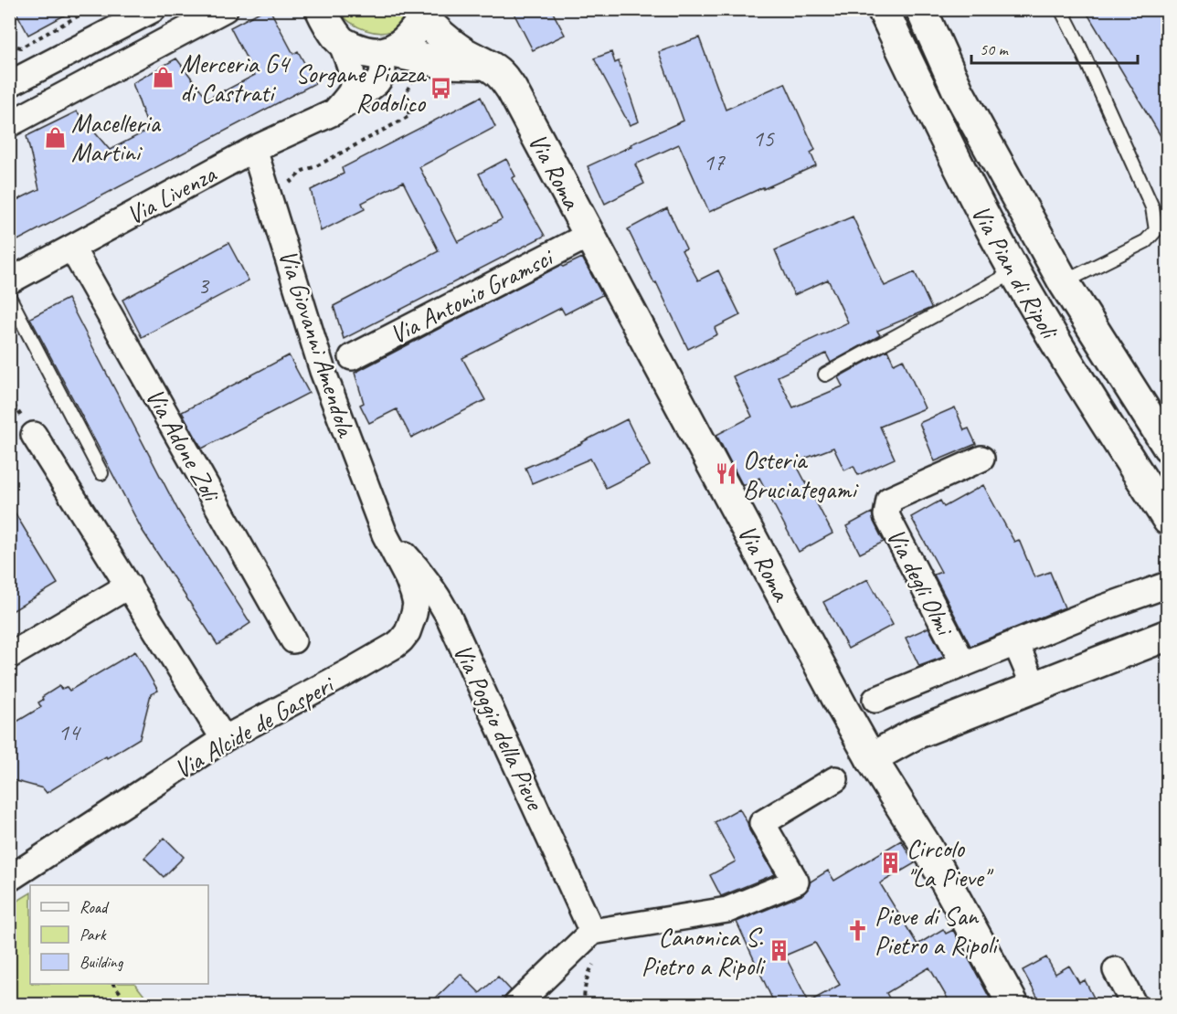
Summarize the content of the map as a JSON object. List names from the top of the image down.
{
  "streets": {
    "street": [
      "Via Roma",
      "Via Livenza",
      "Via Pian di Ripoli",
      "Via Antonio Gramsci",
      "Via Giovanni Amendola",
      "Via Adone Zoli",
      "Via degli Olmi",
      "Via Poggio della Pieve",
      "Via Alcide de Gasperi"
    ]
  },
  "crossings": [
    ["Via Roma", "Via Antonio Gramsci"],
    ["Via Livenza", "Via Giovanni Amendola"],
    ["Via Livenza", "Via Adone Zoli"],
    ["Via Giovanni Amendola", "Via Poggio della Pieve"],
    ["Via Giovanni Amendola", "Via Alcide de Gasperi"],
    ["Via Poggio della Pieve", "Via Alcide de Gasperi"]
  ],
  "places": {
    "shop": ["Merceria G4 di Castrati", "Macelleria Martini"],
    "bus stop": ["Sorgane Piazza Rodolico"],
    "restaurant": ["Osteria Bruciategami"],
    "building": ["Circolo \"La Pieve\"", "Canonica S. Pietro a Ripoli"],
    "church": ["Pieve di San Pietro a Ripoli"]
  },
  "house_numbers": [
    "15",
    "17",
    "3",
    "14"
  ],
  "legend": ["Road", "Park", "Building"],
  "scale_bar": "50 m"
}
